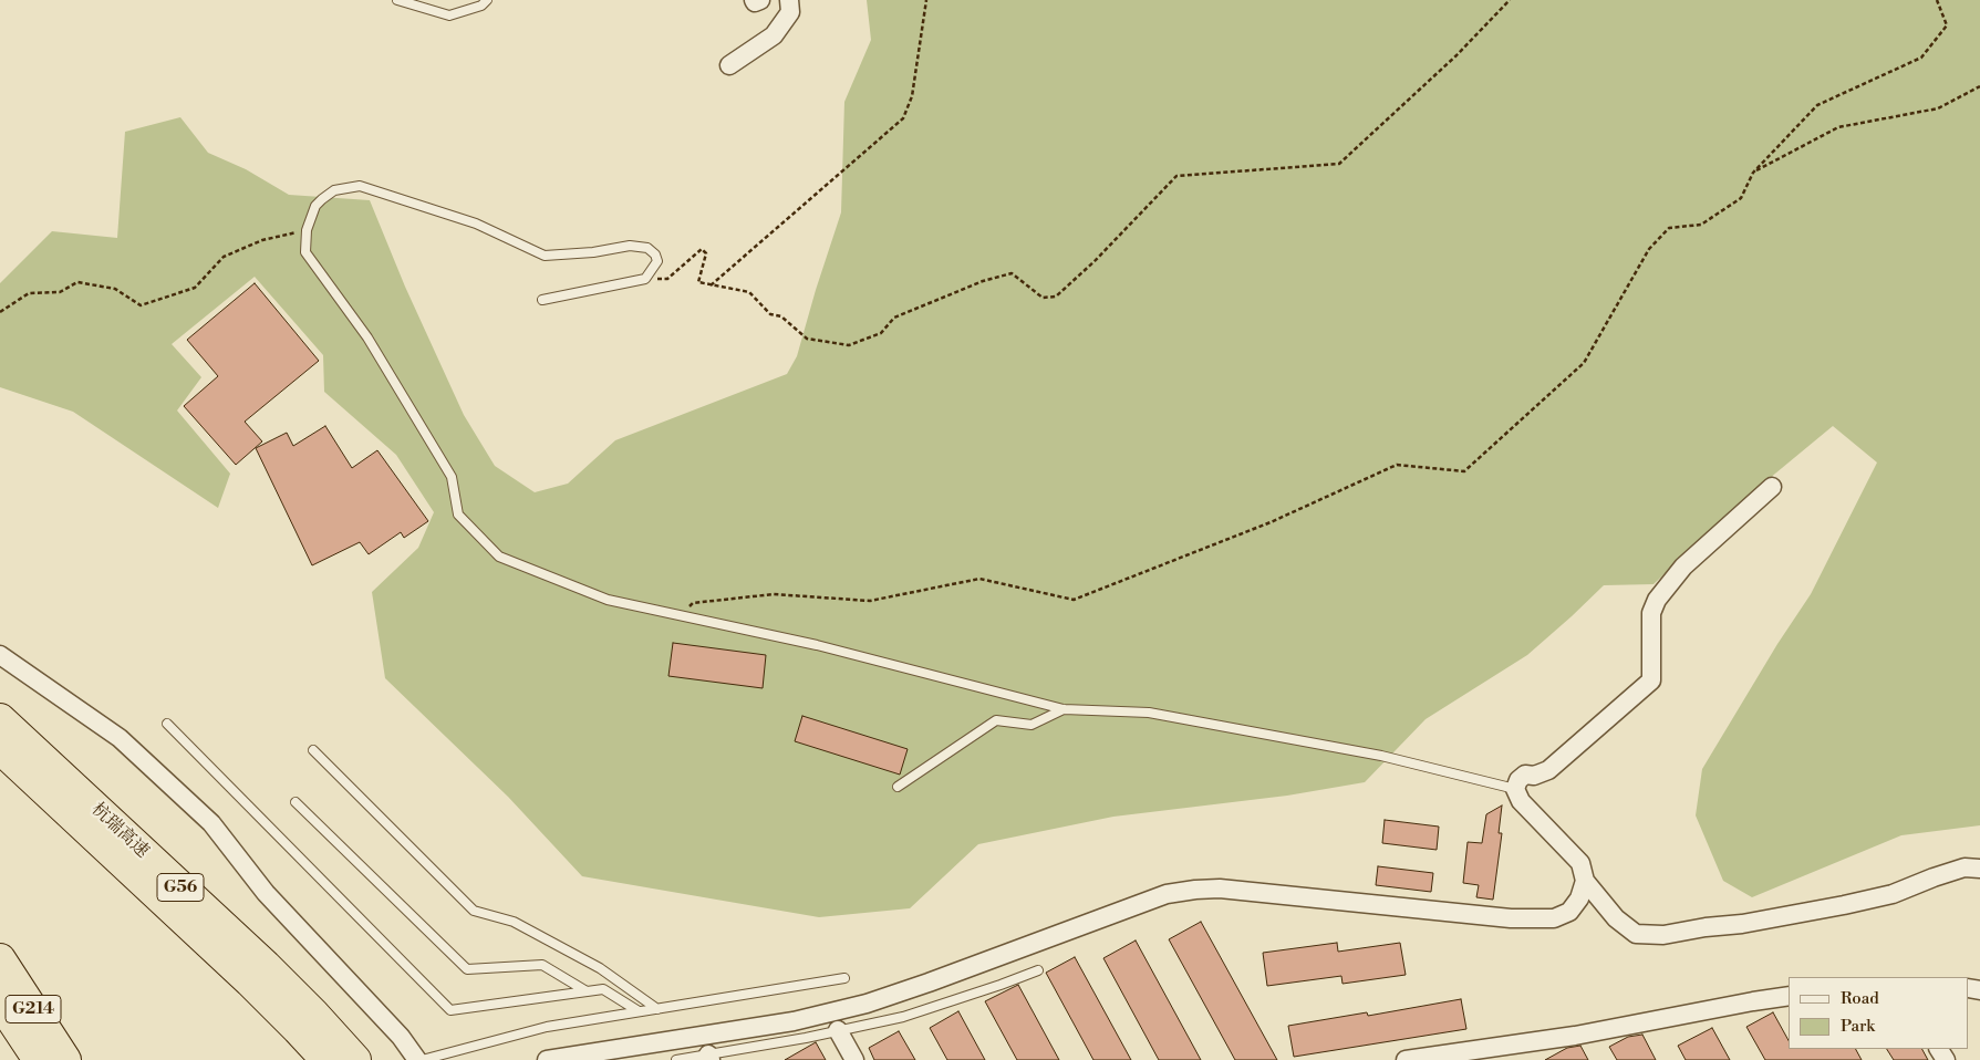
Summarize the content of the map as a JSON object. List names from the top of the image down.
{
  "streets": {
    "highway": ["杭瑞高速", "G56", "G214"]
  },
  "legend": ["Road", "Park"]
}
